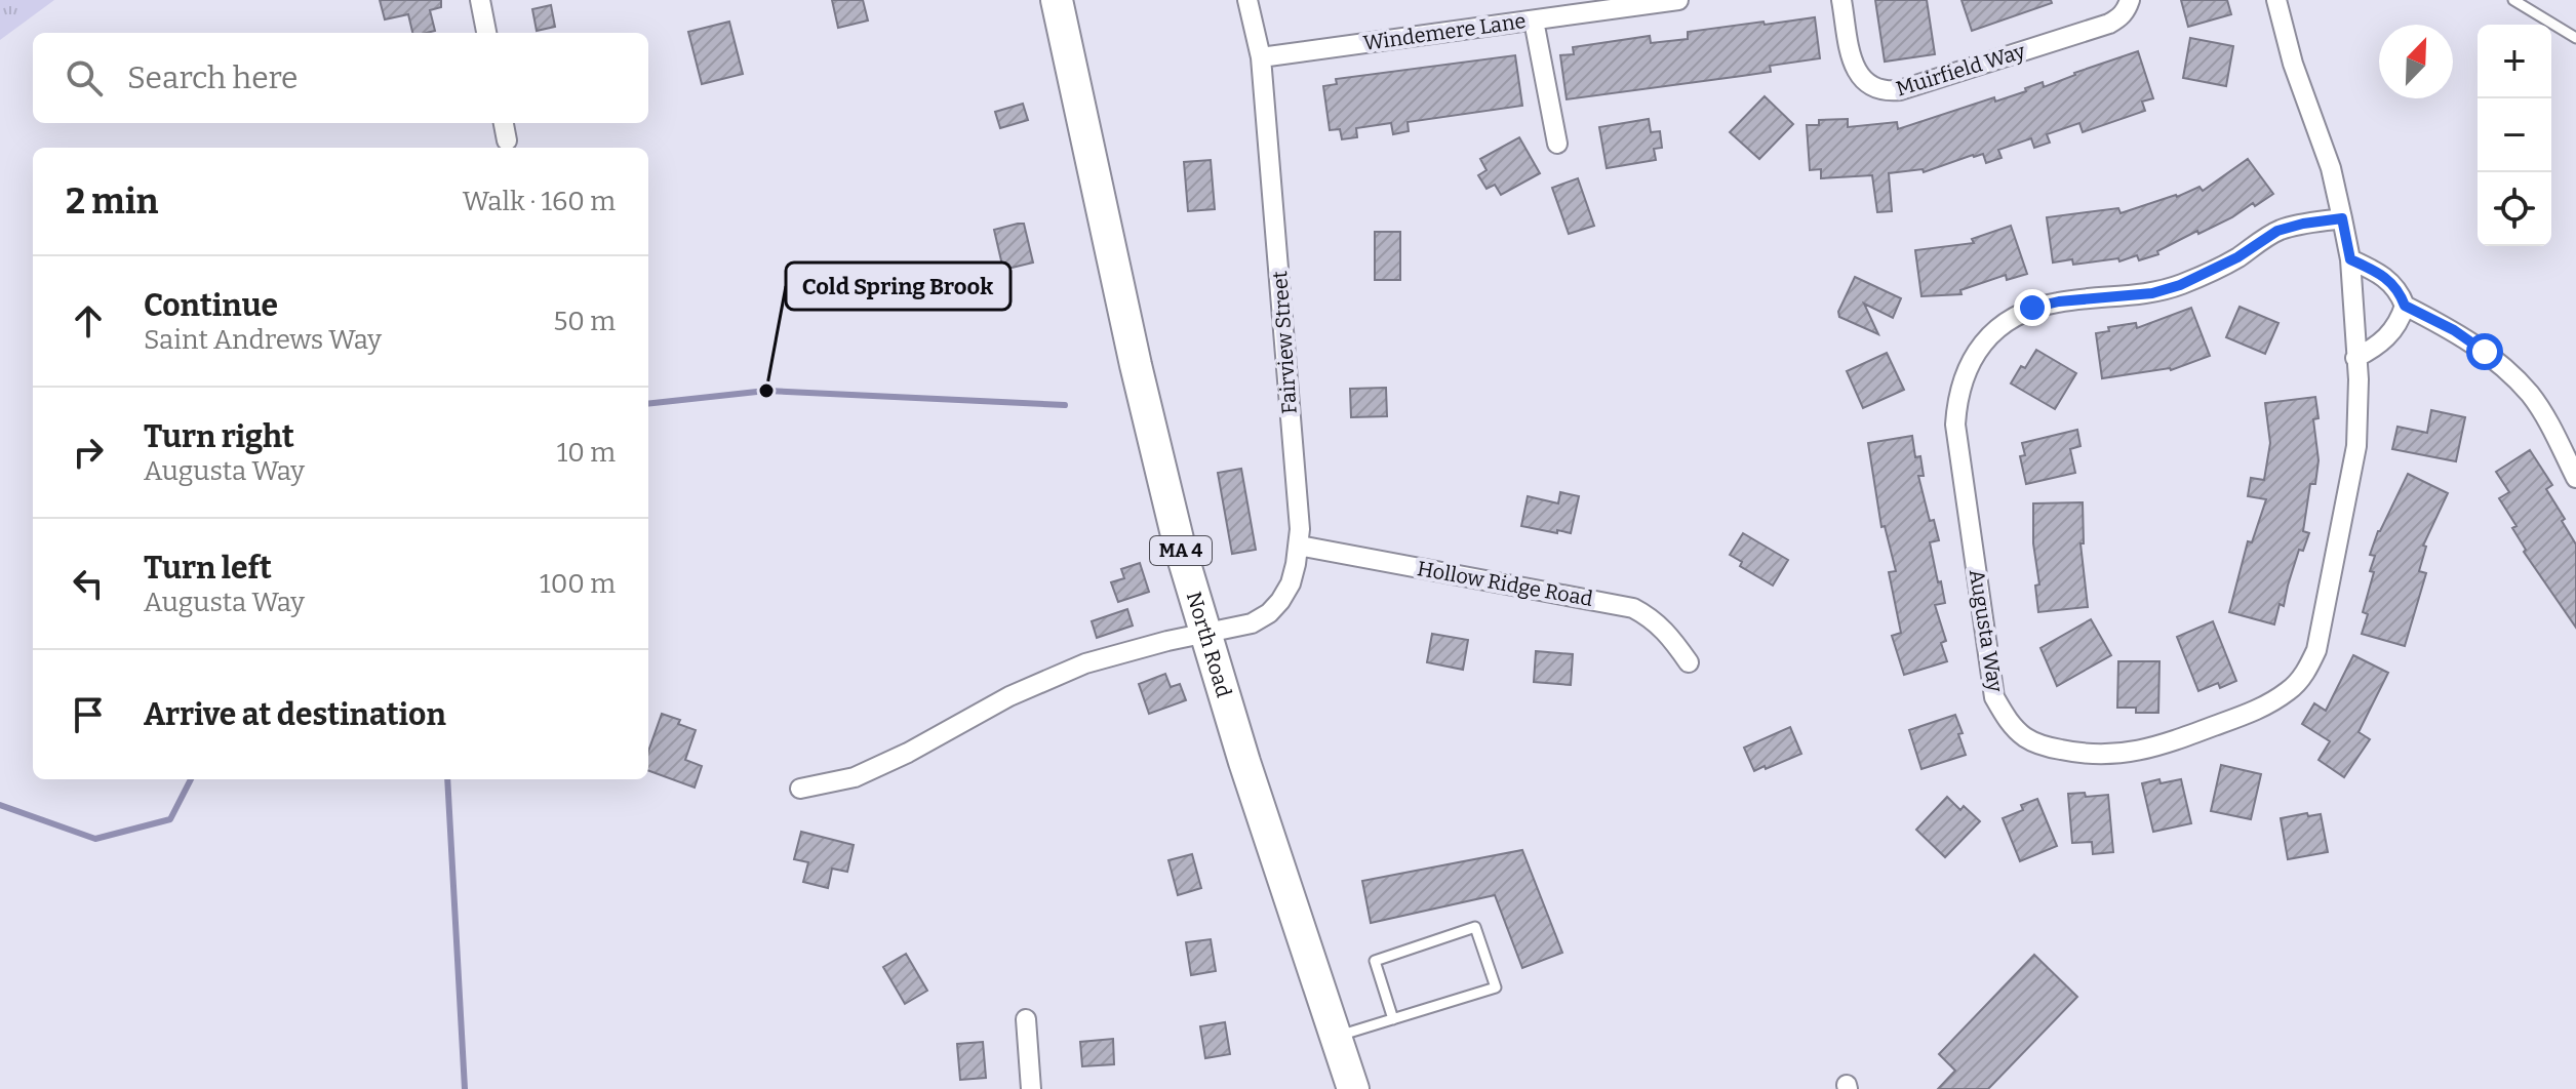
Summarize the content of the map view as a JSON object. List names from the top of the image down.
{
  "streets": {
    "main road": ["MA 4", "North Road"],
    "street": [
      "Windemere Lane",
      "Muirfield Way",
      "Fairview Street",
      "Hollow Ridge Road",
      "Augusta Way"
    ]
  },
  "crossings": [
    ["Windemere Lane", "Fairview Street"],
    ["Fairview Street", "Hollow Ridge Road"],
    ["Fairview Street", "North Road"]
  ],
  "places": ["Cold Spring Brook"],
  "north": "top right",
  "page": {
    "map_buttons": ["+", "−"],
    "search": "Search here",
    "heading": ["2 min", "Walk · 160 m"],
    "list": [
      ["Continue", "Saint Andrews Way", "50 m"],
      ["Turn right", "Augusta Way", "10 m"],
      ["Turn left", "Augusta Way", "100 m"],
      "Arrive at destination"
    ]
  }
}
